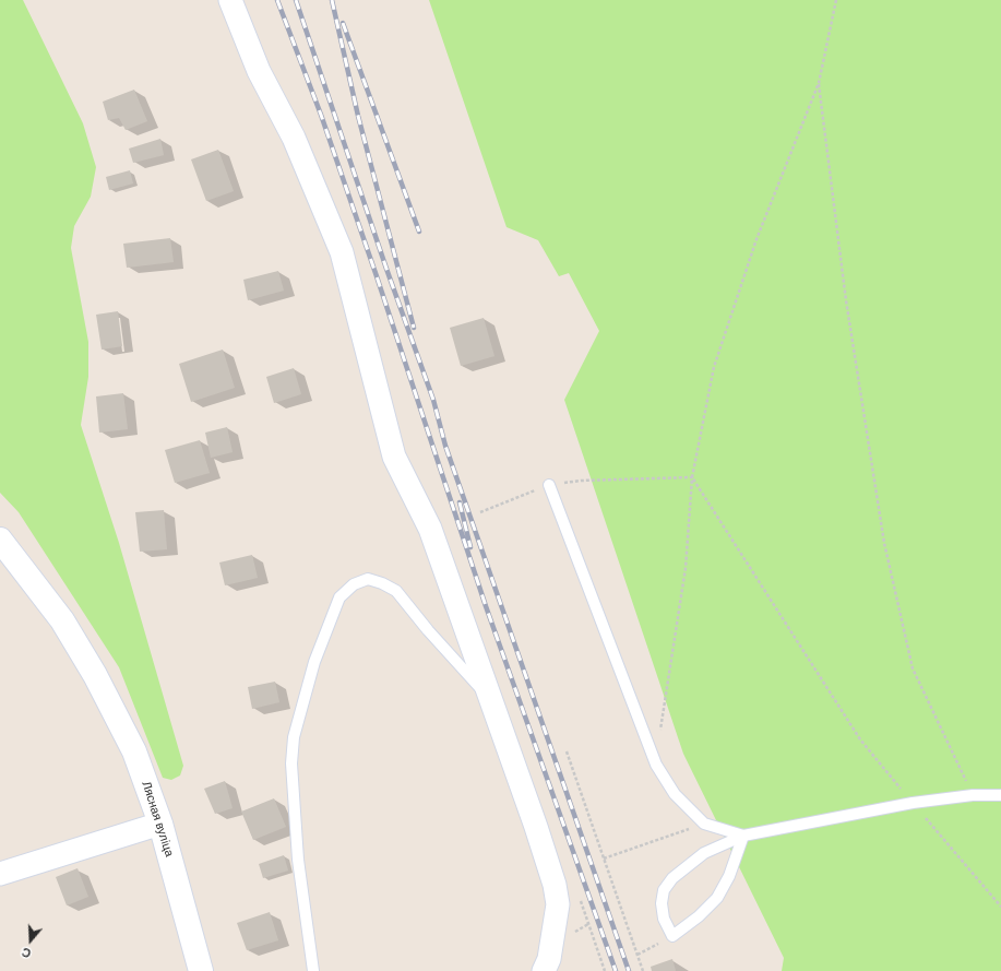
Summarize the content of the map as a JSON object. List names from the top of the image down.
{
  "streets": {
    "street": ["Лясная вуліца"]
  },
  "north": "bottom"
}
